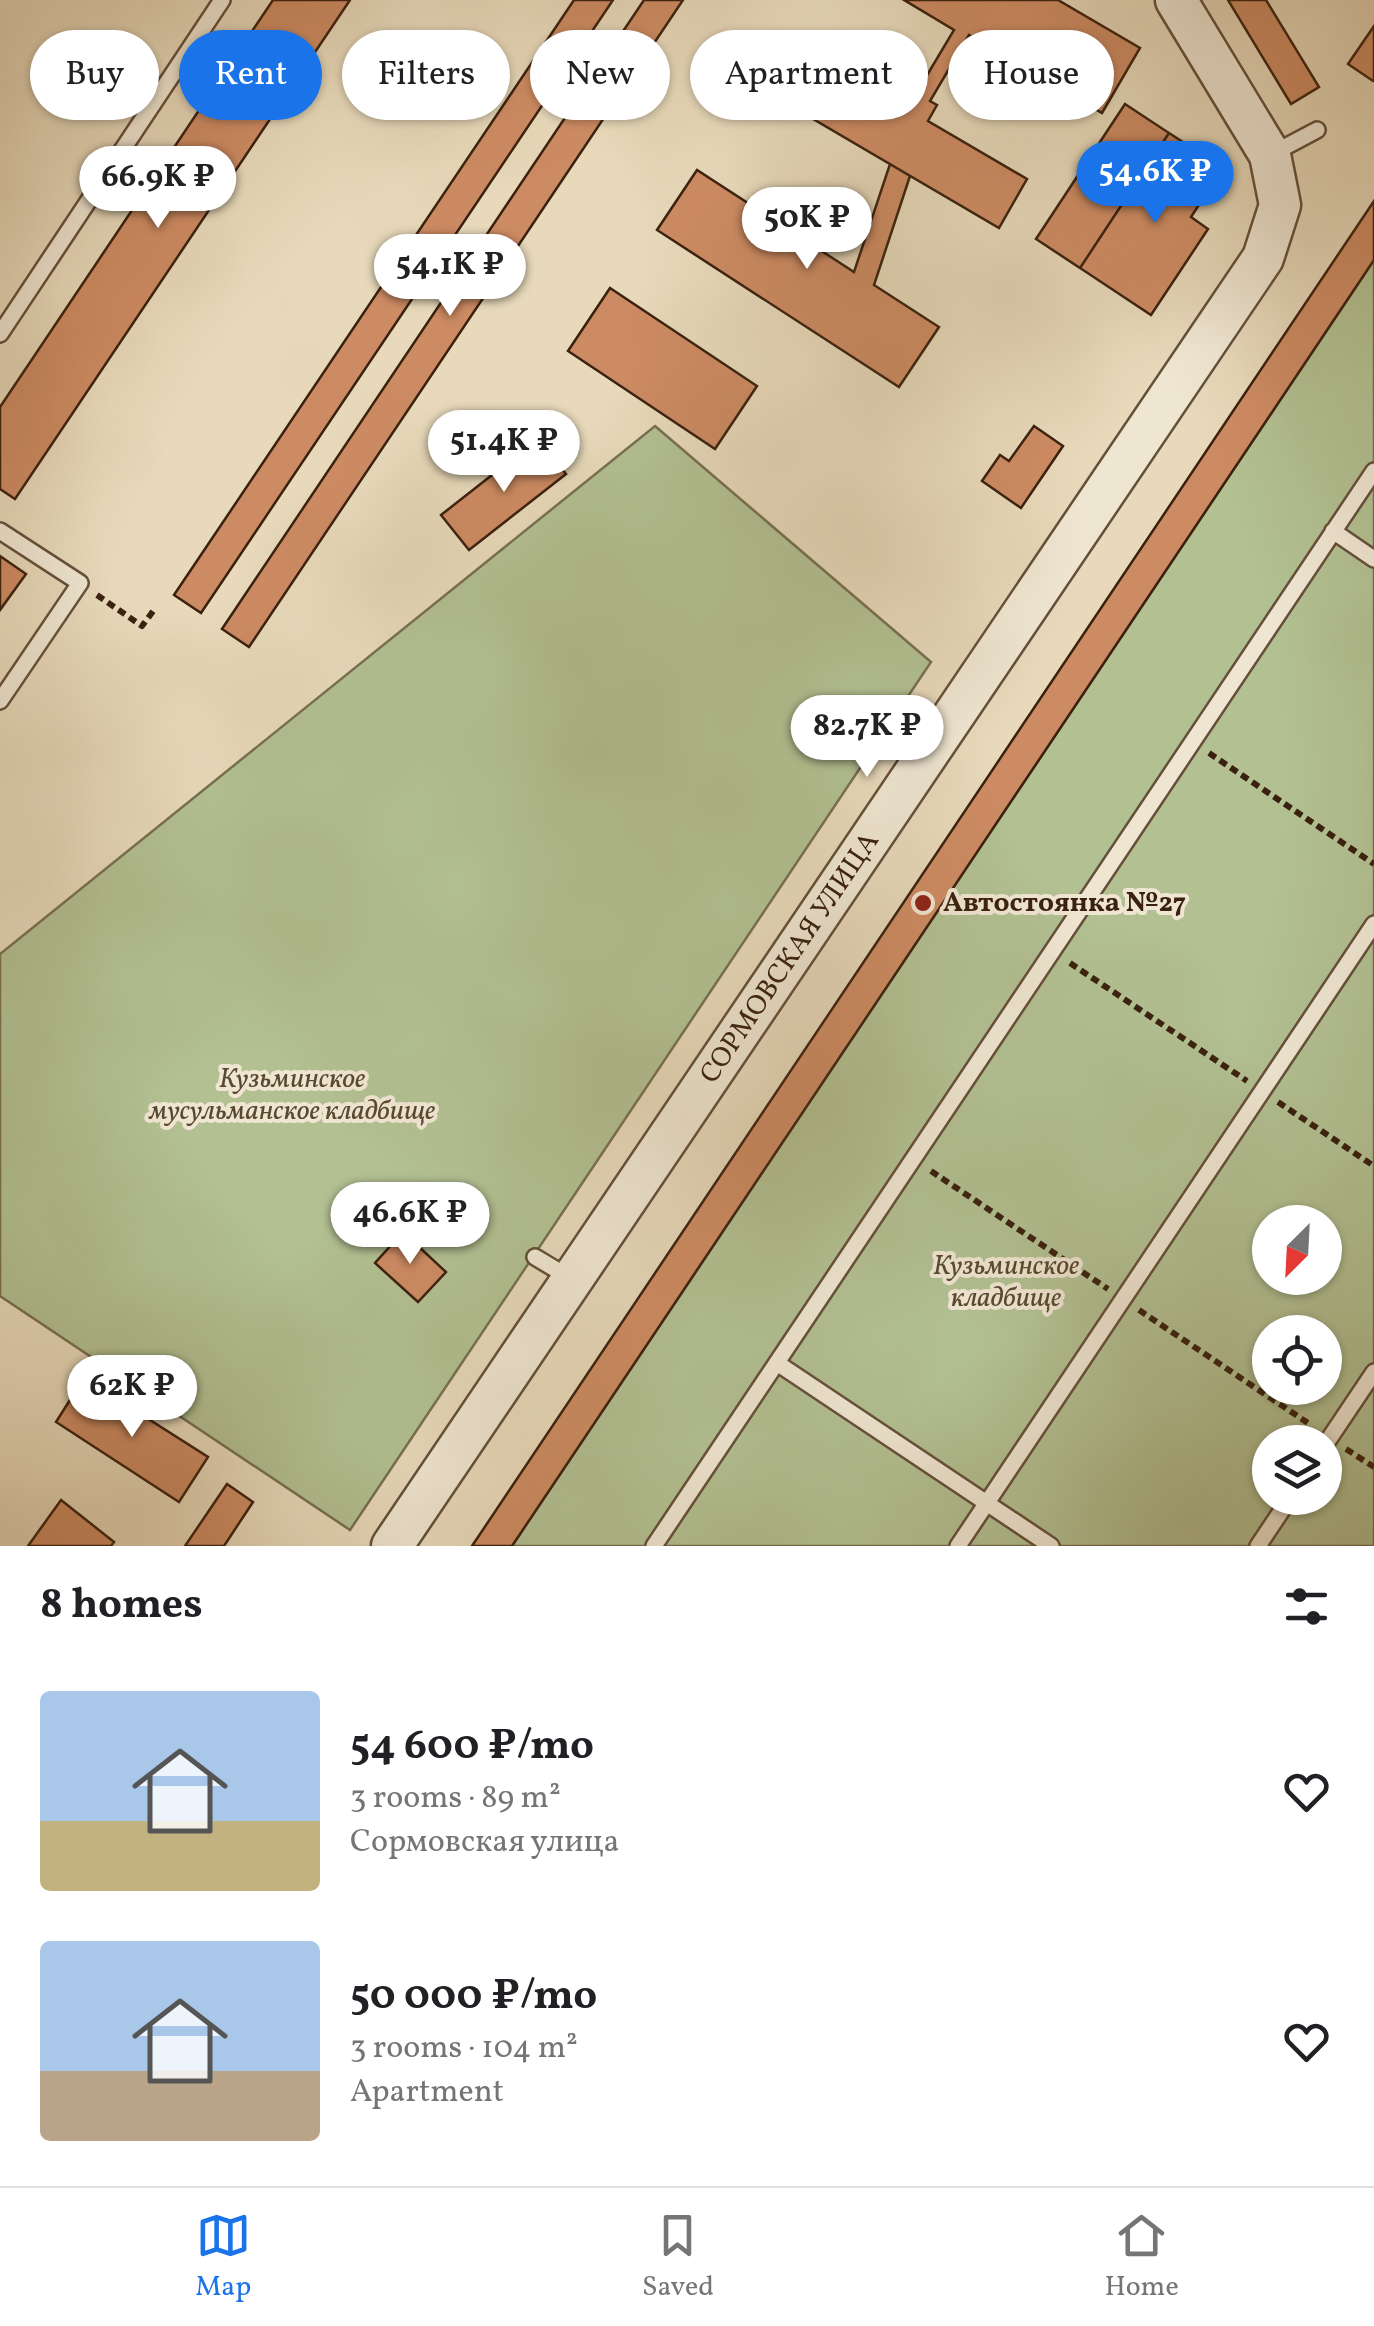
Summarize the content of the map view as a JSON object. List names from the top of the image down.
{
  "streets": {
    "street": ["СОРМОВСКАЯ УЛИЦА"]
  },
  "parks": ["Кузьминское мусульманское кладбище", "Кузьминское кладбище"],
  "places": ["Автостоянка №27"],
  "north": "bottom left",
  "page": {
    "chip": [
      "Buy",
      "Rent",
      "Filters",
      "New",
      "Apartment",
      "House"
    ],
    "price": [
      "54.6K ₽",
      "66.9K ₽",
      "50K ₽",
      "54.1K ₽",
      "51.4K ₽",
      "82.7K ₽",
      "46.6K ₽",
      "62K ₽"
    ],
    "heading": "8 homes",
    "list": [
      {
        "name": "54 600 ₽/mo",
        "note": "3 rooms · 89 m² · Сормовская улица"
      },
      {
        "name": "50 000 ₽/mo",
        "note": "3 rooms · 104 m² · Apartment"
      }
    ],
    "tabs": ["Map", "Saved", "Home"]
  }
}
